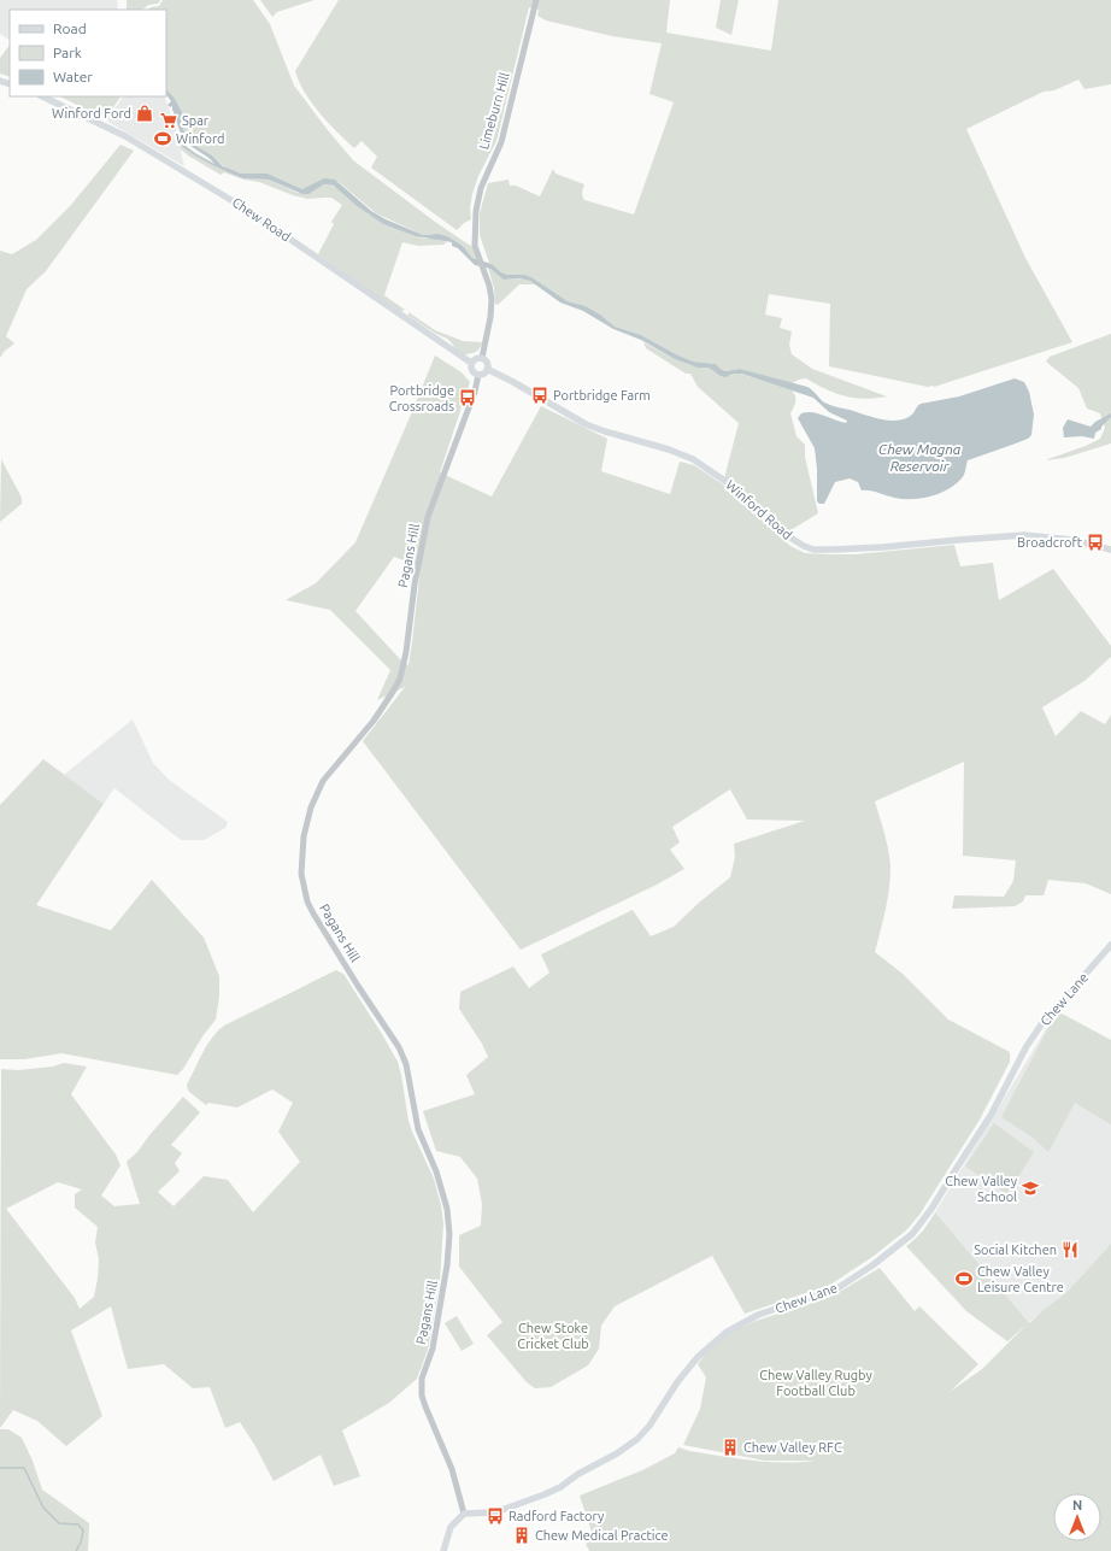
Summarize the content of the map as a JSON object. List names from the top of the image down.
{
  "streets": {
    "main road": ["Chew Road", "Winford Road", "Chew Lane"],
    "street": ["Limeburn Hill", "Pagans Hill"]
  },
  "crossings": [
    ["Limeburn Hill", "Chew Road"],
    ["Limeburn Hill", "Winford Road"],
    ["Limeburn Hill", "Pagans Hill"],
    ["Chew Road", "Winford Road"],
    ["Chew Road", "Pagans Hill"],
    ["Winford Road", "Pagans Hill"],
    ["Pagans Hill", "Chew Lane"]
  ],
  "water": ["Chew Magna Reservoir"],
  "parks": ["Chew Stoke Cricket Club", "Chew Valley Rugby Football Club"],
  "places": {
    "shop": ["Winford Ford"],
    "supermarket": ["Spar"],
    "sports": ["Winford", "Chew Valley Leisure Centre"],
    "bus stop": [
      "Portbridge Farm",
      "Portbridge Crossroads",
      "Broadcroft",
      "Radford Factory"
    ],
    "school or university": ["Chew Valley School"],
    "restaurant": ["Social Kitchen"],
    "building": ["Chew Valley RFC", "Chew Medical Practice"]
  },
  "legend": ["Road", "Park", "Water"],
  "north": "top"
}
